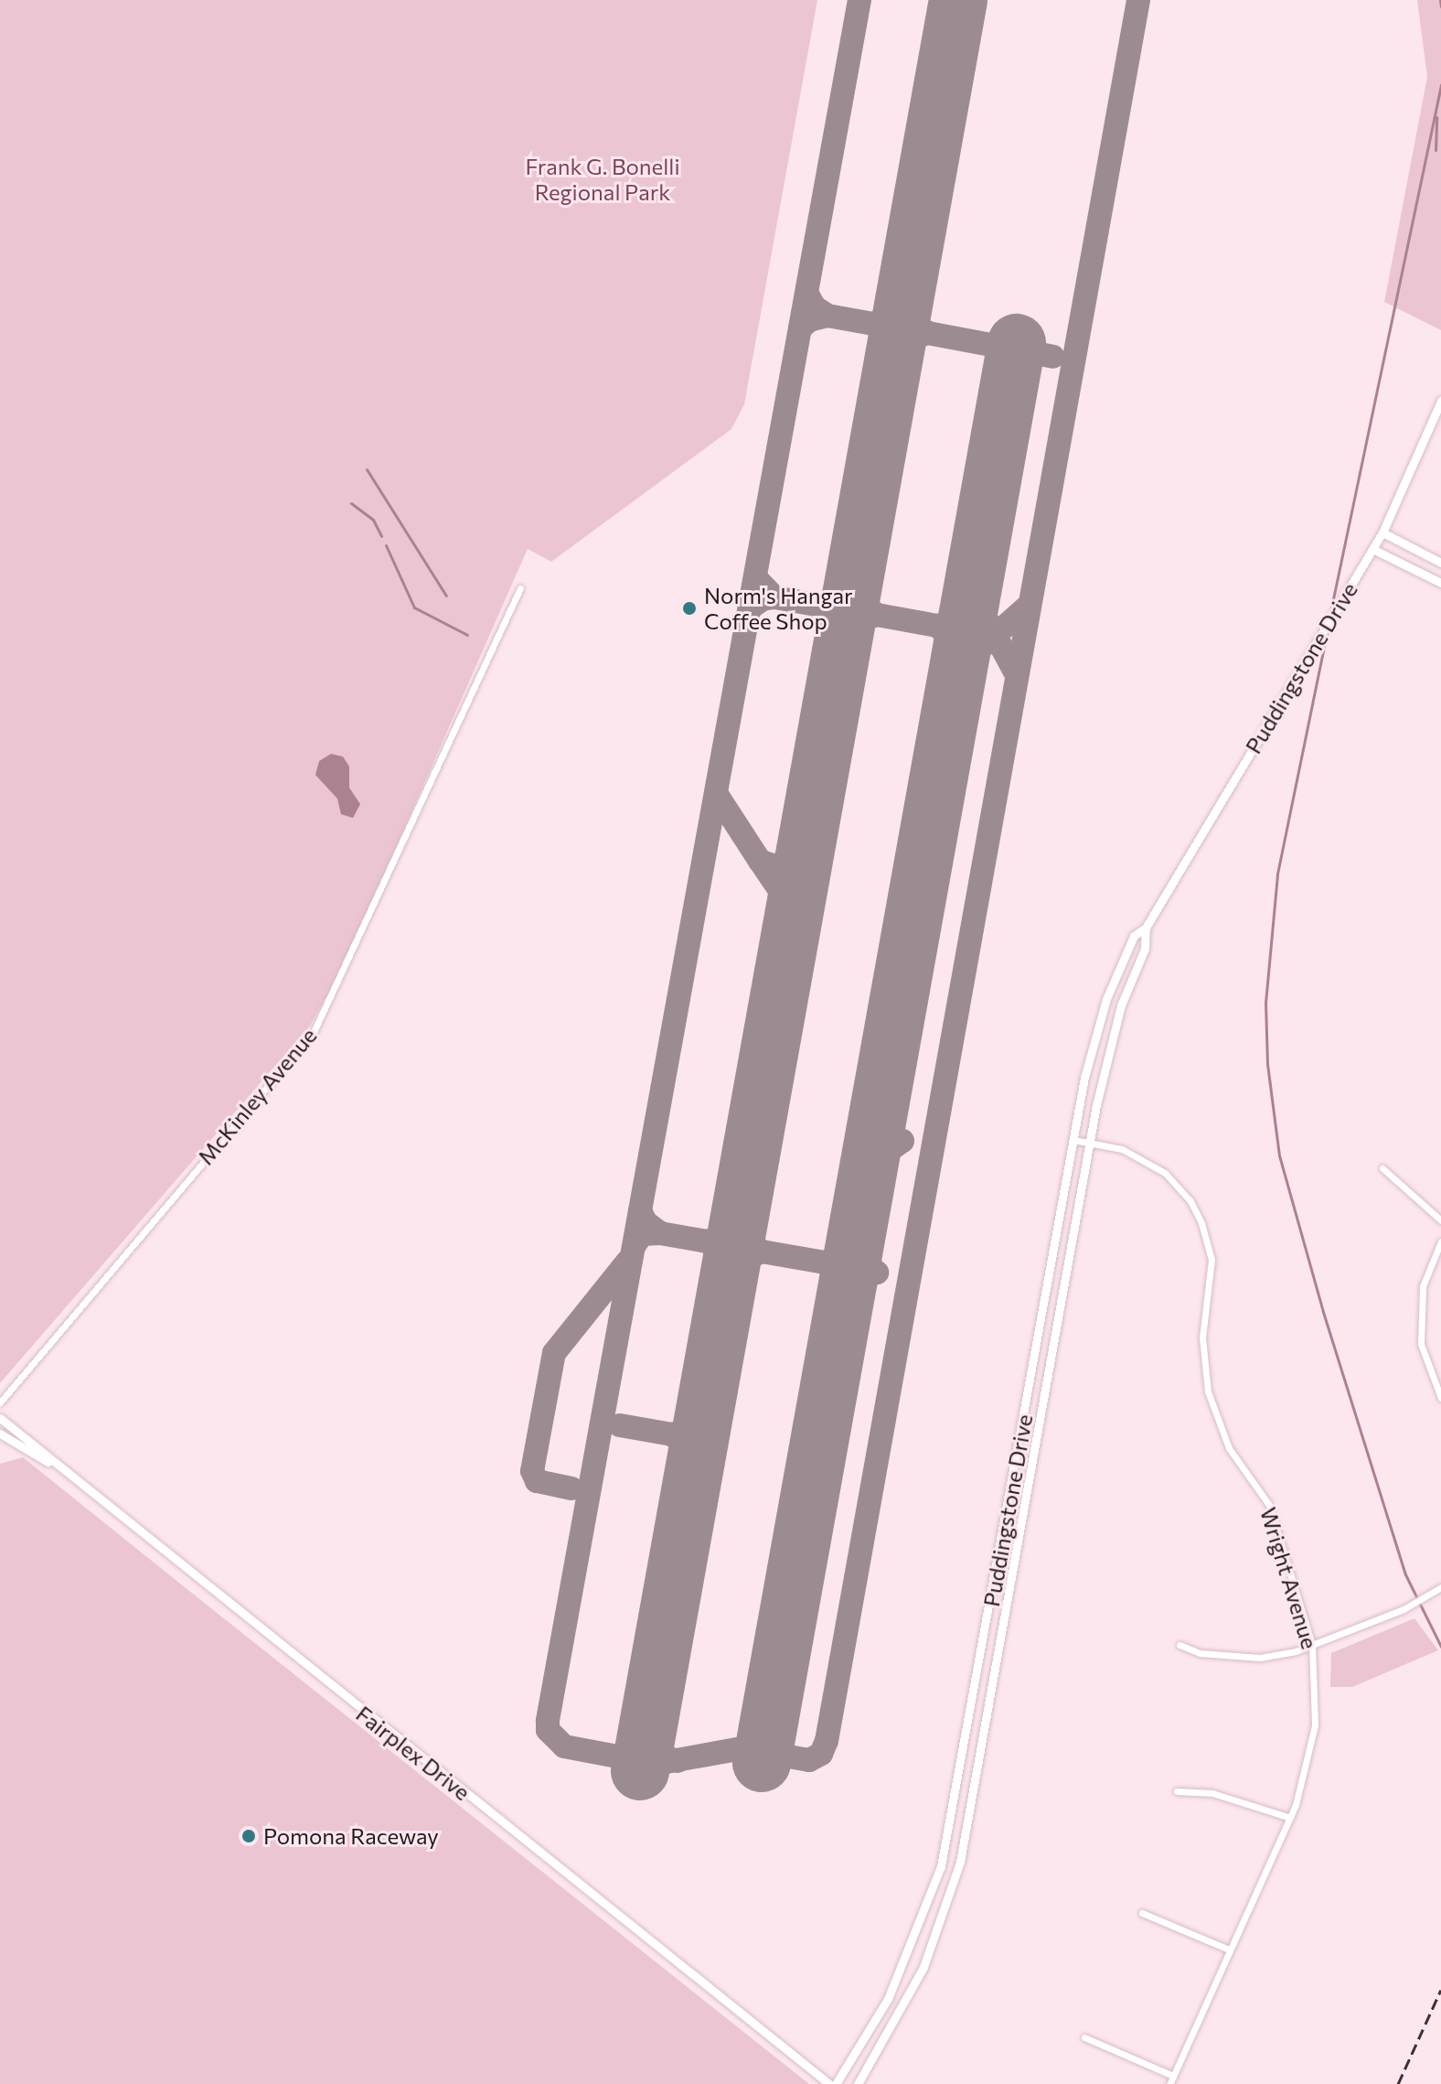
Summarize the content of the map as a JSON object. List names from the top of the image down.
{
  "streets": {
    "street": [
      "Puddingstone Drive",
      "McKinley Avenue",
      "Wright Avenue",
      "Fairplex Drive"
    ]
  },
  "crossings": [
    ["Puddingstone Drive", "Wright Avenue"]
  ],
  "parks": ["Frank G. Bonelli Regional Park"],
  "places": ["Norm's Hangar Coffee Shop", "Pomona Raceway"]
}
